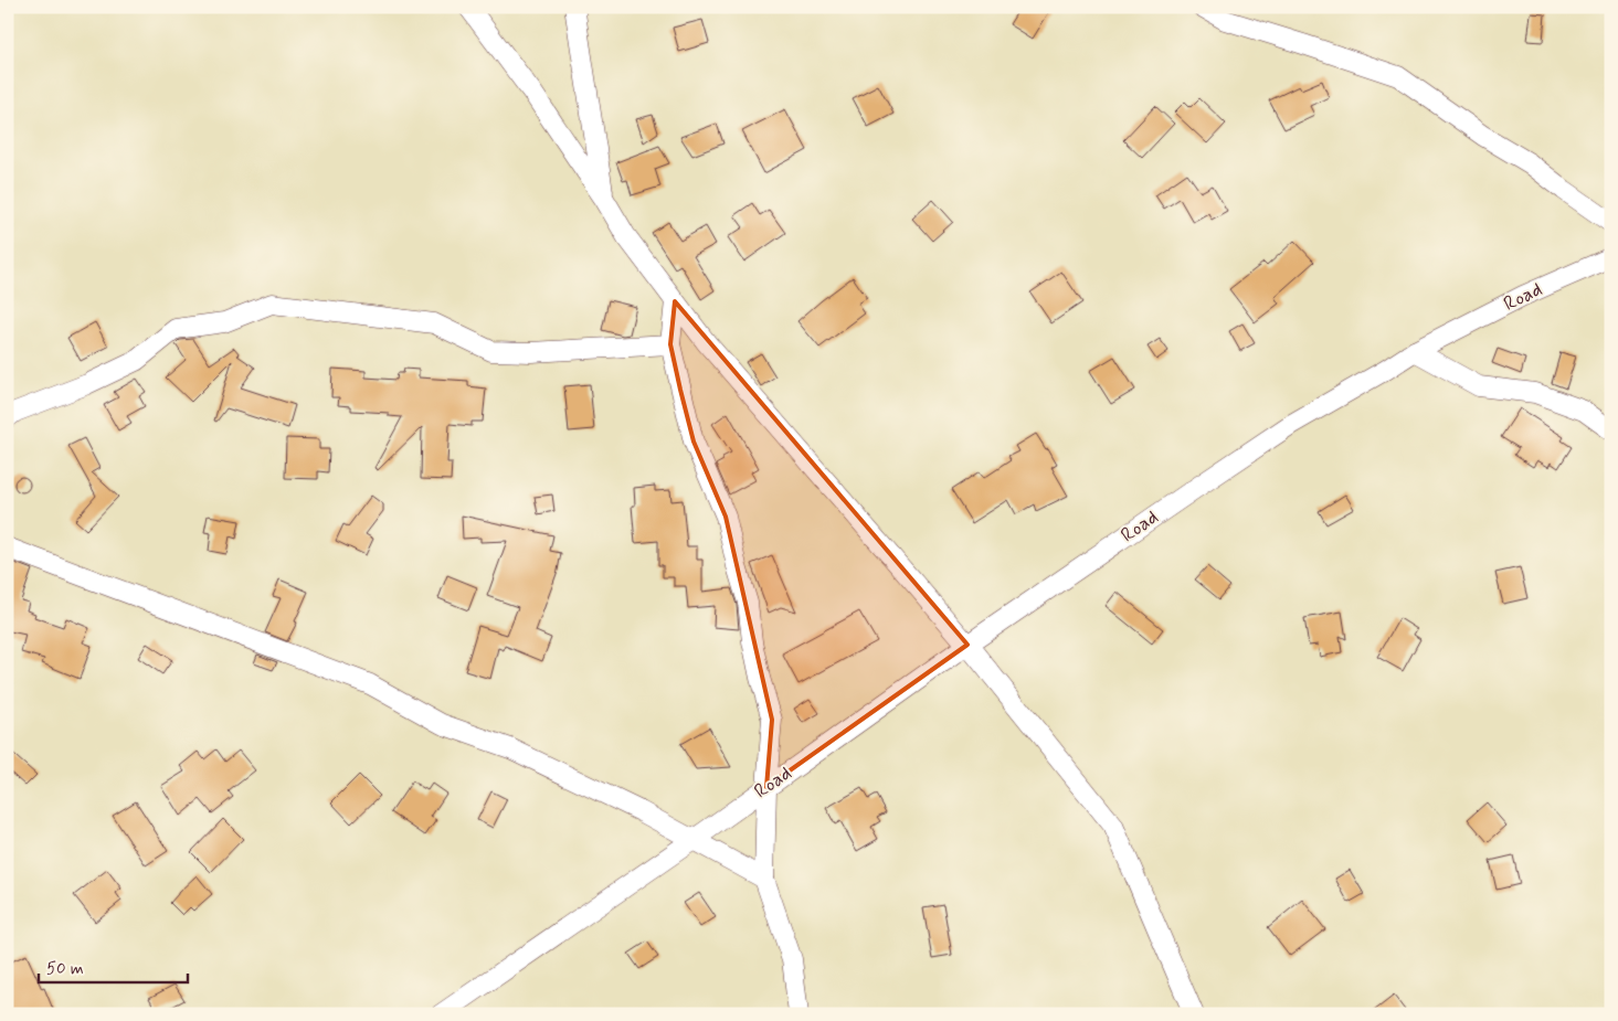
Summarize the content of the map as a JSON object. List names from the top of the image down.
{
  "streets": {
    "street": ["Road"]
  },
  "scale_bar": "50 m"
}
